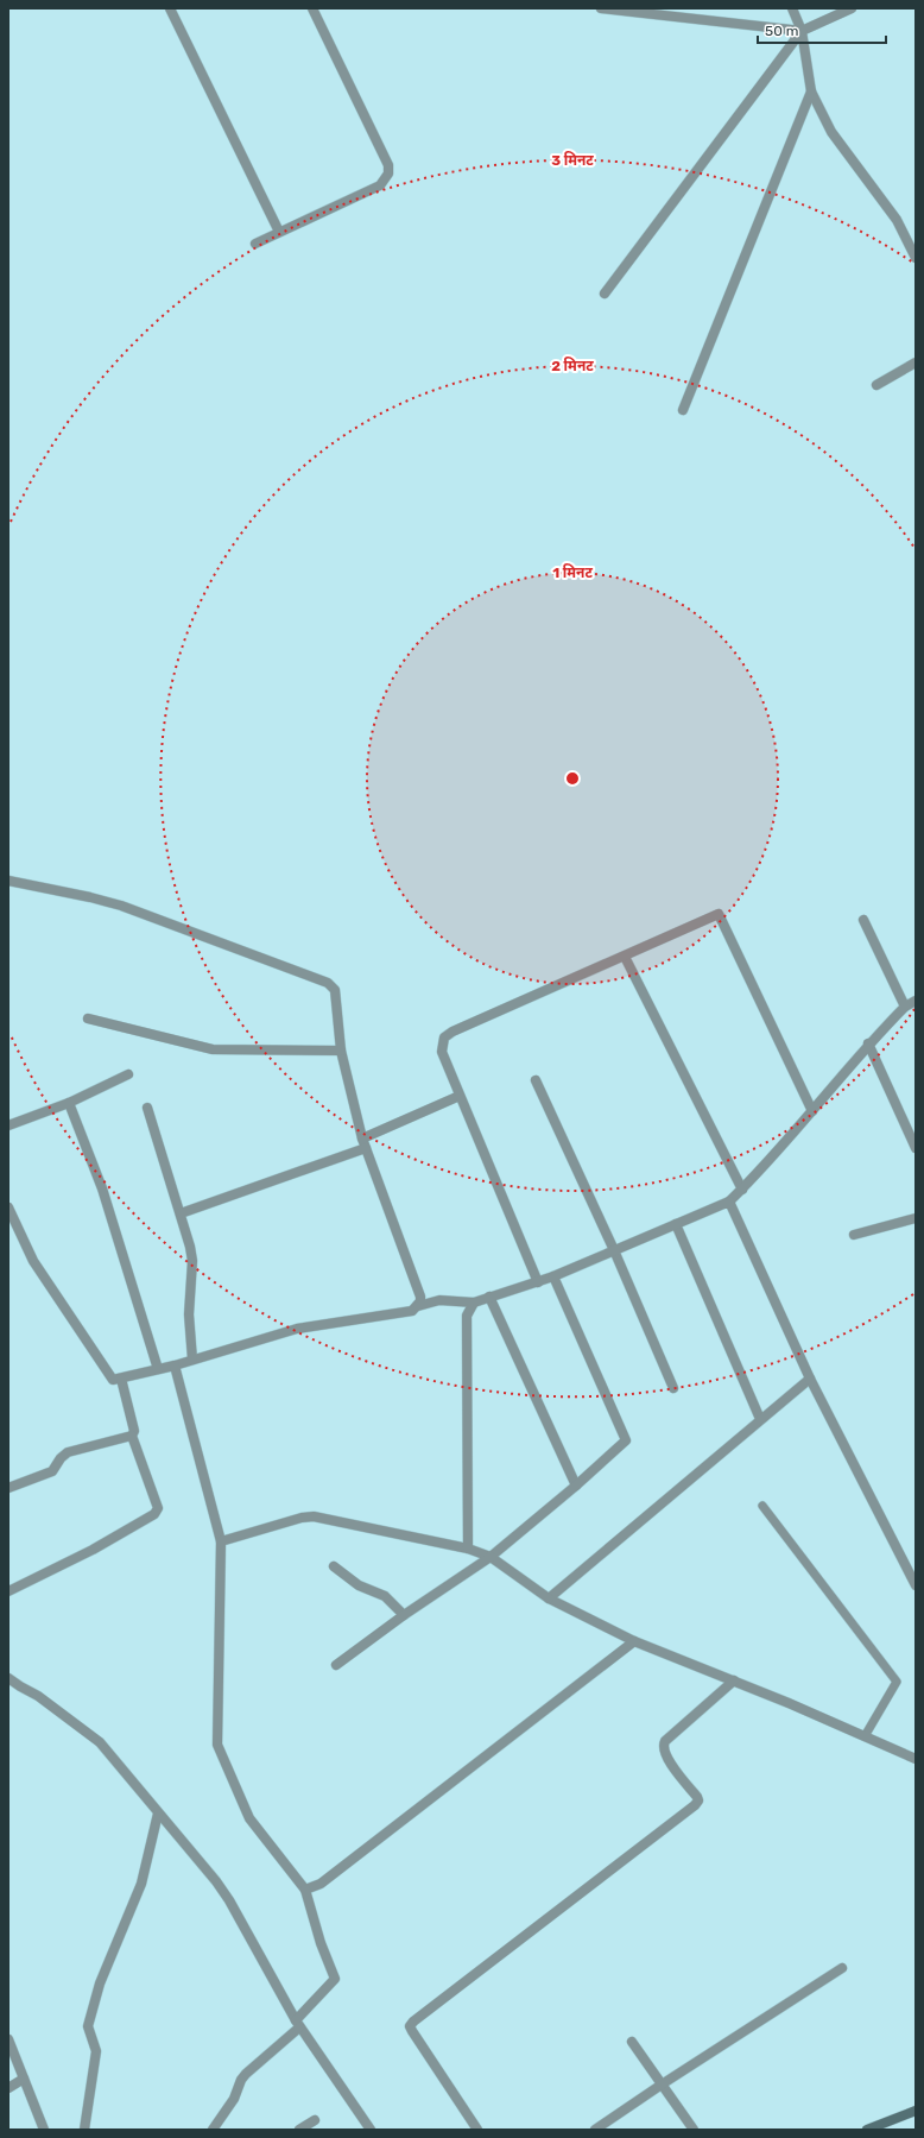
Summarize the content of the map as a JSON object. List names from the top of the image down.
{
  "scale_bar": "50 m",
  "rings": ["3 मिनट", "2 मिनट", "1 मिनट"]
}
